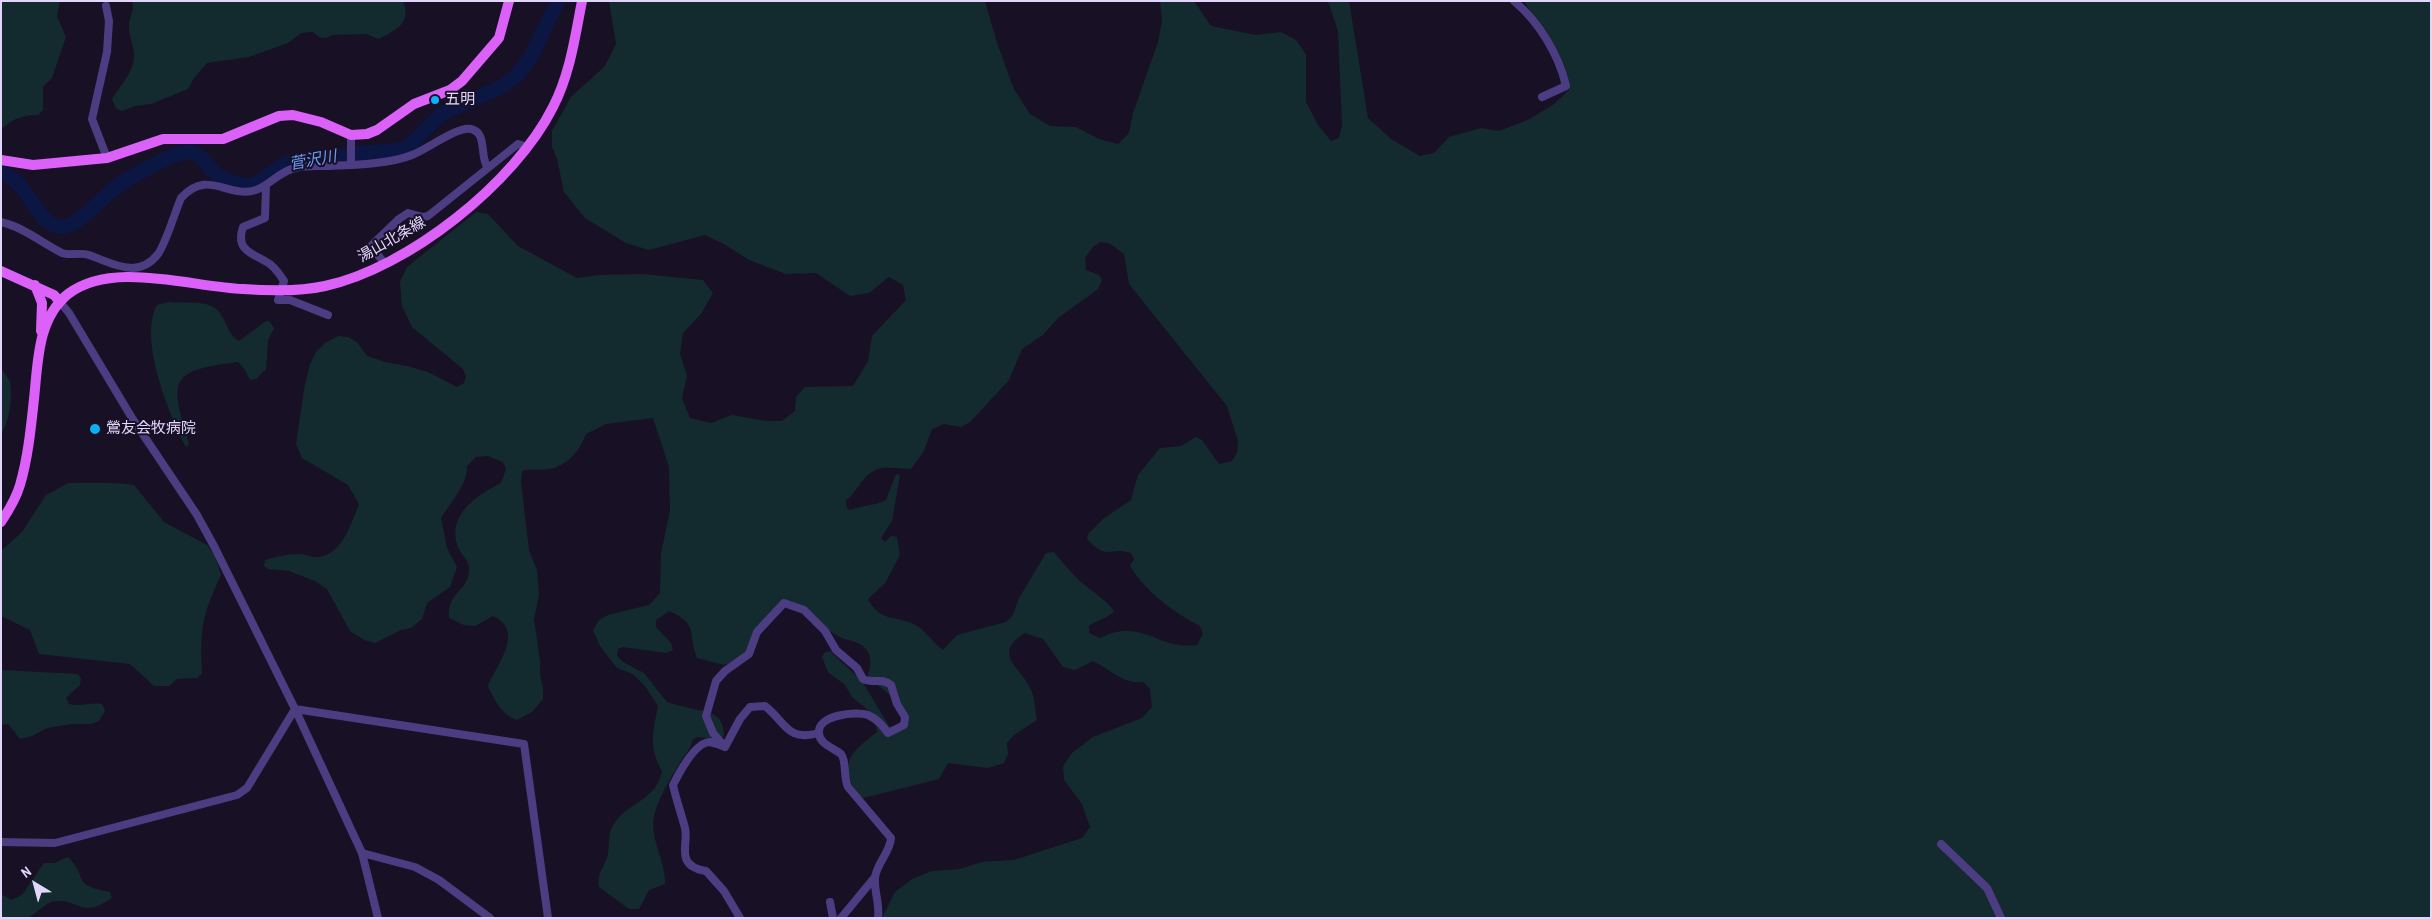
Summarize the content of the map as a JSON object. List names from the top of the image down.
{
  "streets": {
    "main road": ["湯山北条線"]
  },
  "water": ["菅沢川"],
  "places": ["五明", "鶯友会牧病院"],
  "north": "top left"
}
